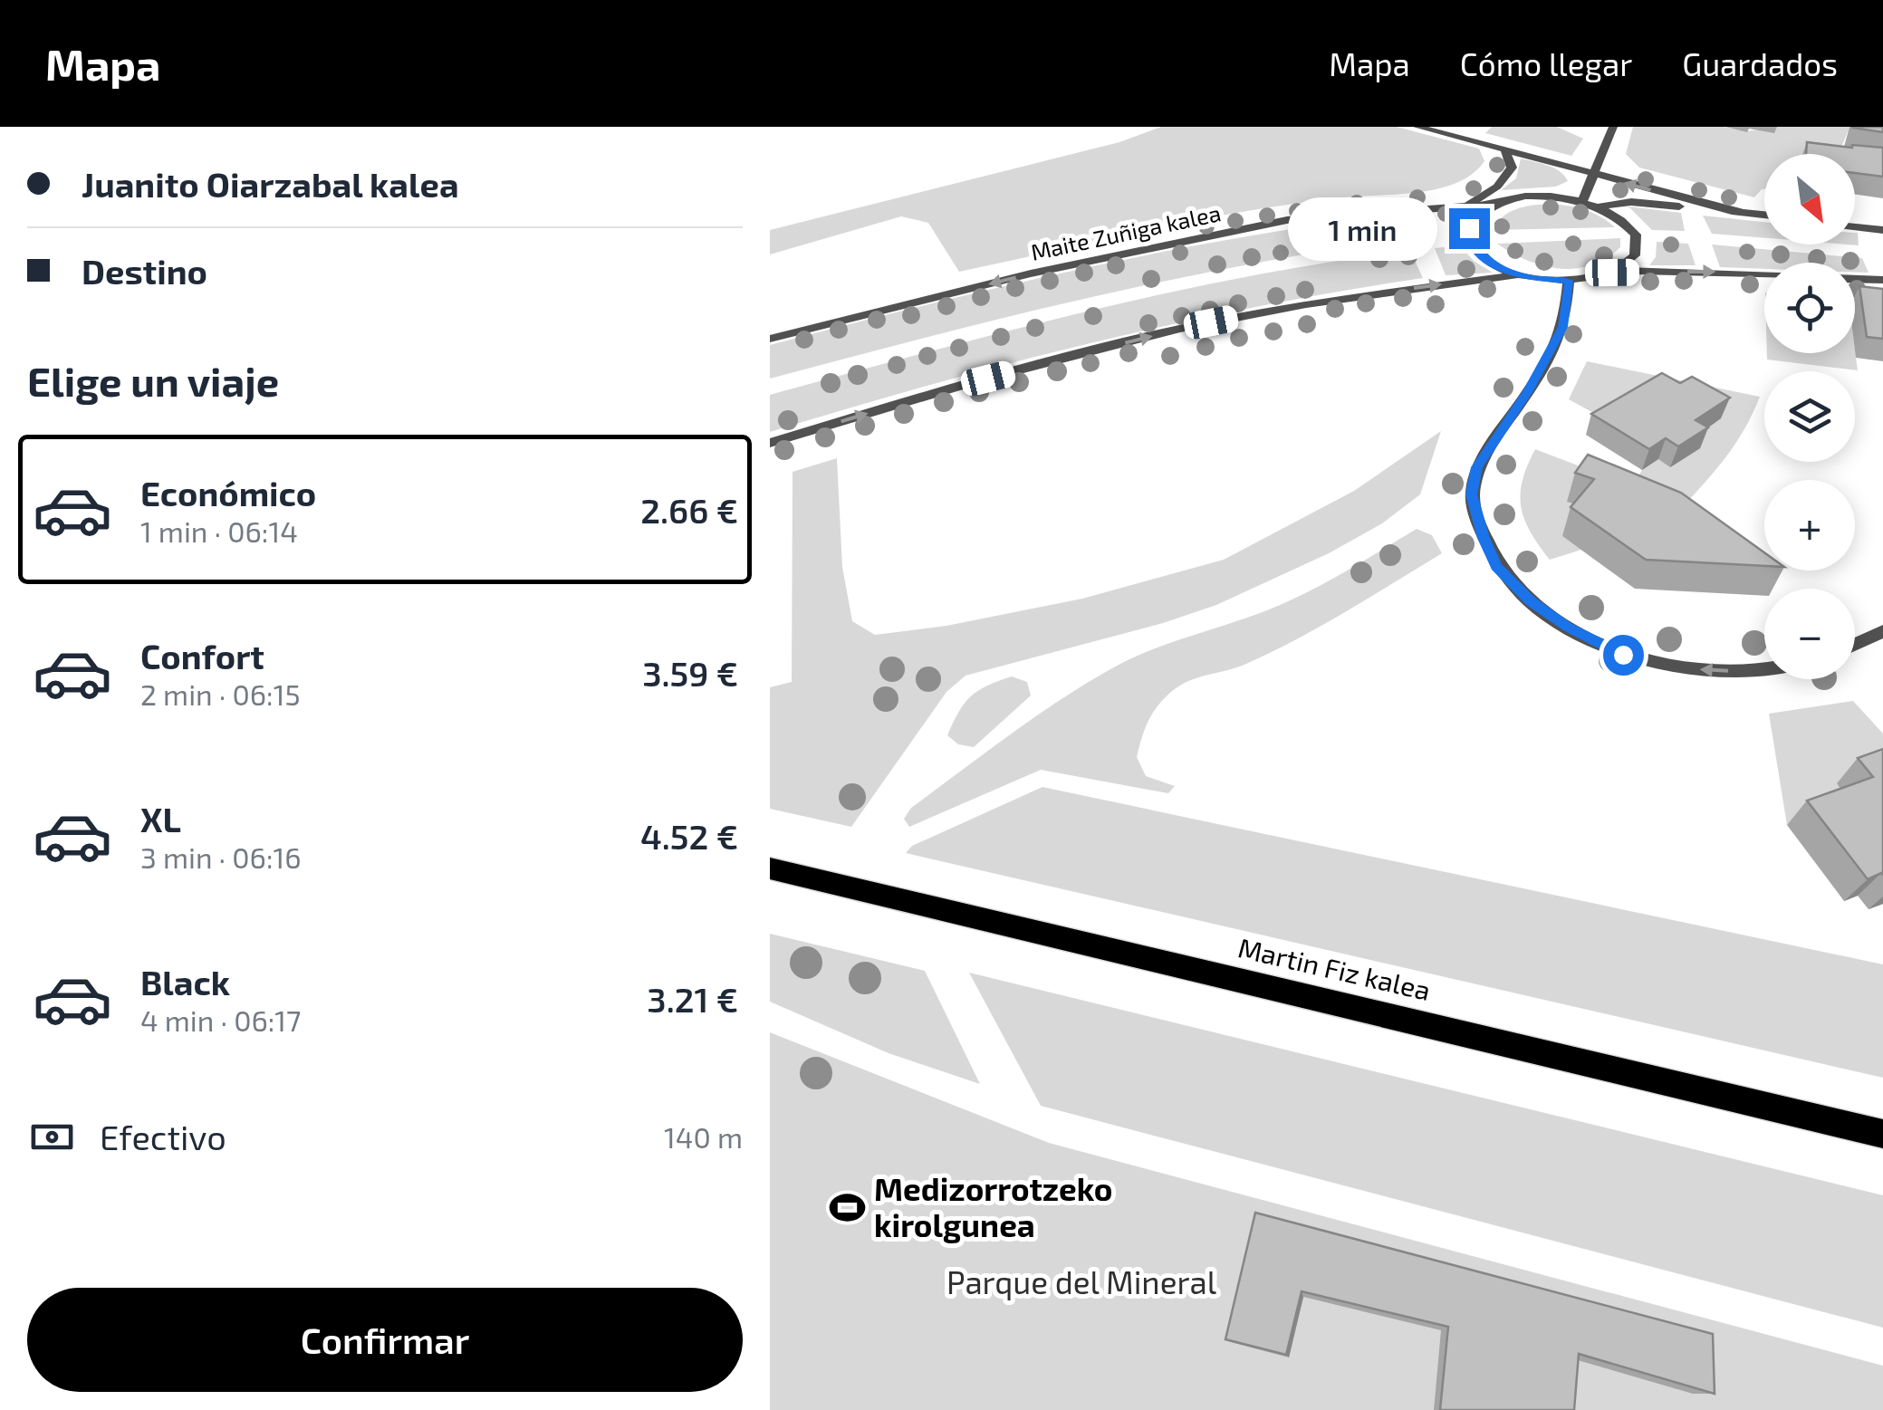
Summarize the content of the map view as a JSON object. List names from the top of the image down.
{
  "streets": {
    "main road": ["Martin Fiz kalea"],
    "street": ["Maite Zuñiga kalea"]
  },
  "parks": ["Parque del Mineral"],
  "places": {
    "sports": ["Medizorrotzeko kirolgunea"]
  },
  "north": "bottom right",
  "page": {
    "header": "Mapa",
    "nav": ["Mapa", "Cómo llegar", "Guardados"],
    "banner": ["Juanito Oiarzabal kalea", "Destino"],
    "map_buttons": ["+", "−"],
    "bubble": "1 min",
    "heading": "Elige un viaje",
    "list": [
      {
        "name": "Económico",
        "note": "1 min · 06:14",
        "value": "2.66 €"
      },
      {
        "name": "Confort",
        "note": "2 min · 06:15",
        "value": "3.59 €"
      },
      {
        "name": "XL",
        "note": "3 min · 06:16",
        "value": "4.52 €"
      },
      {
        "name": "Black",
        "note": "4 min · 06:17",
        "value": "3.21 €"
      }
    ],
    "pay": ["Efectivo", "140 m"],
    "buttons": "Confirmar"
  }
}
